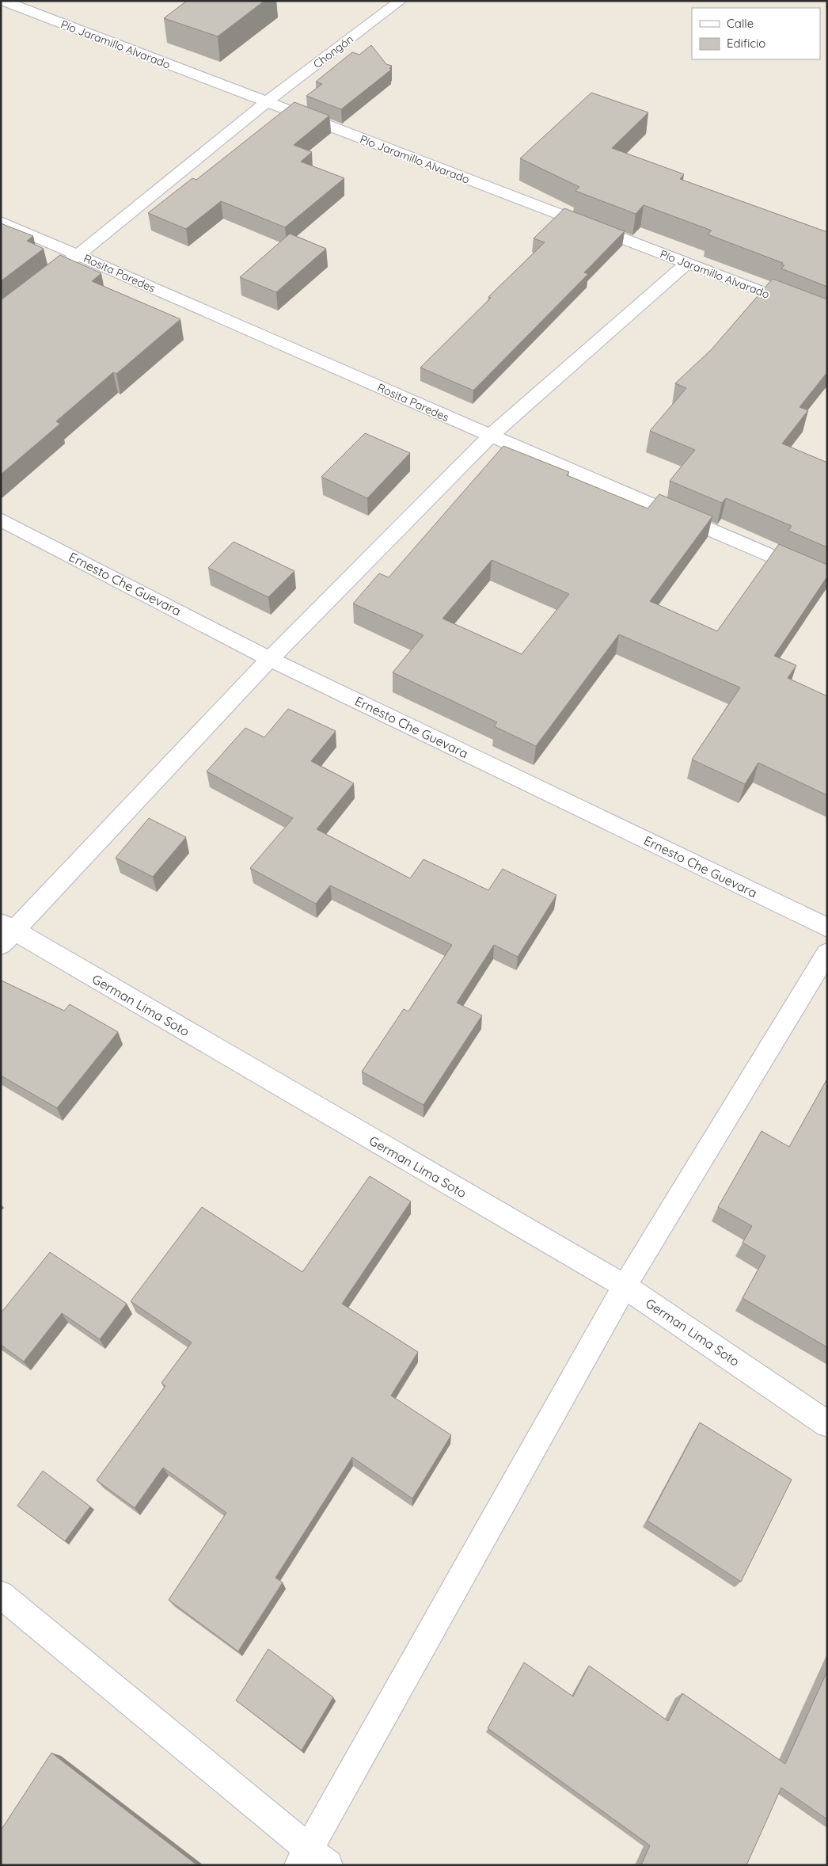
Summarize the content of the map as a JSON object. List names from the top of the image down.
{
  "streets": {
    "street": [
      "Pío Jaramillo Alvarado",
      "Chongón",
      "Rosita Paredes",
      "Ernesto Che Guevara",
      "German Lima Soto"
    ]
  },
  "crossings": [
    ["Pío Jaramillo Alvarado", "Chongón"],
    ["Chongón", "Rosita Paredes"]
  ],
  "legend": ["Calle", "Edificio"]
}
